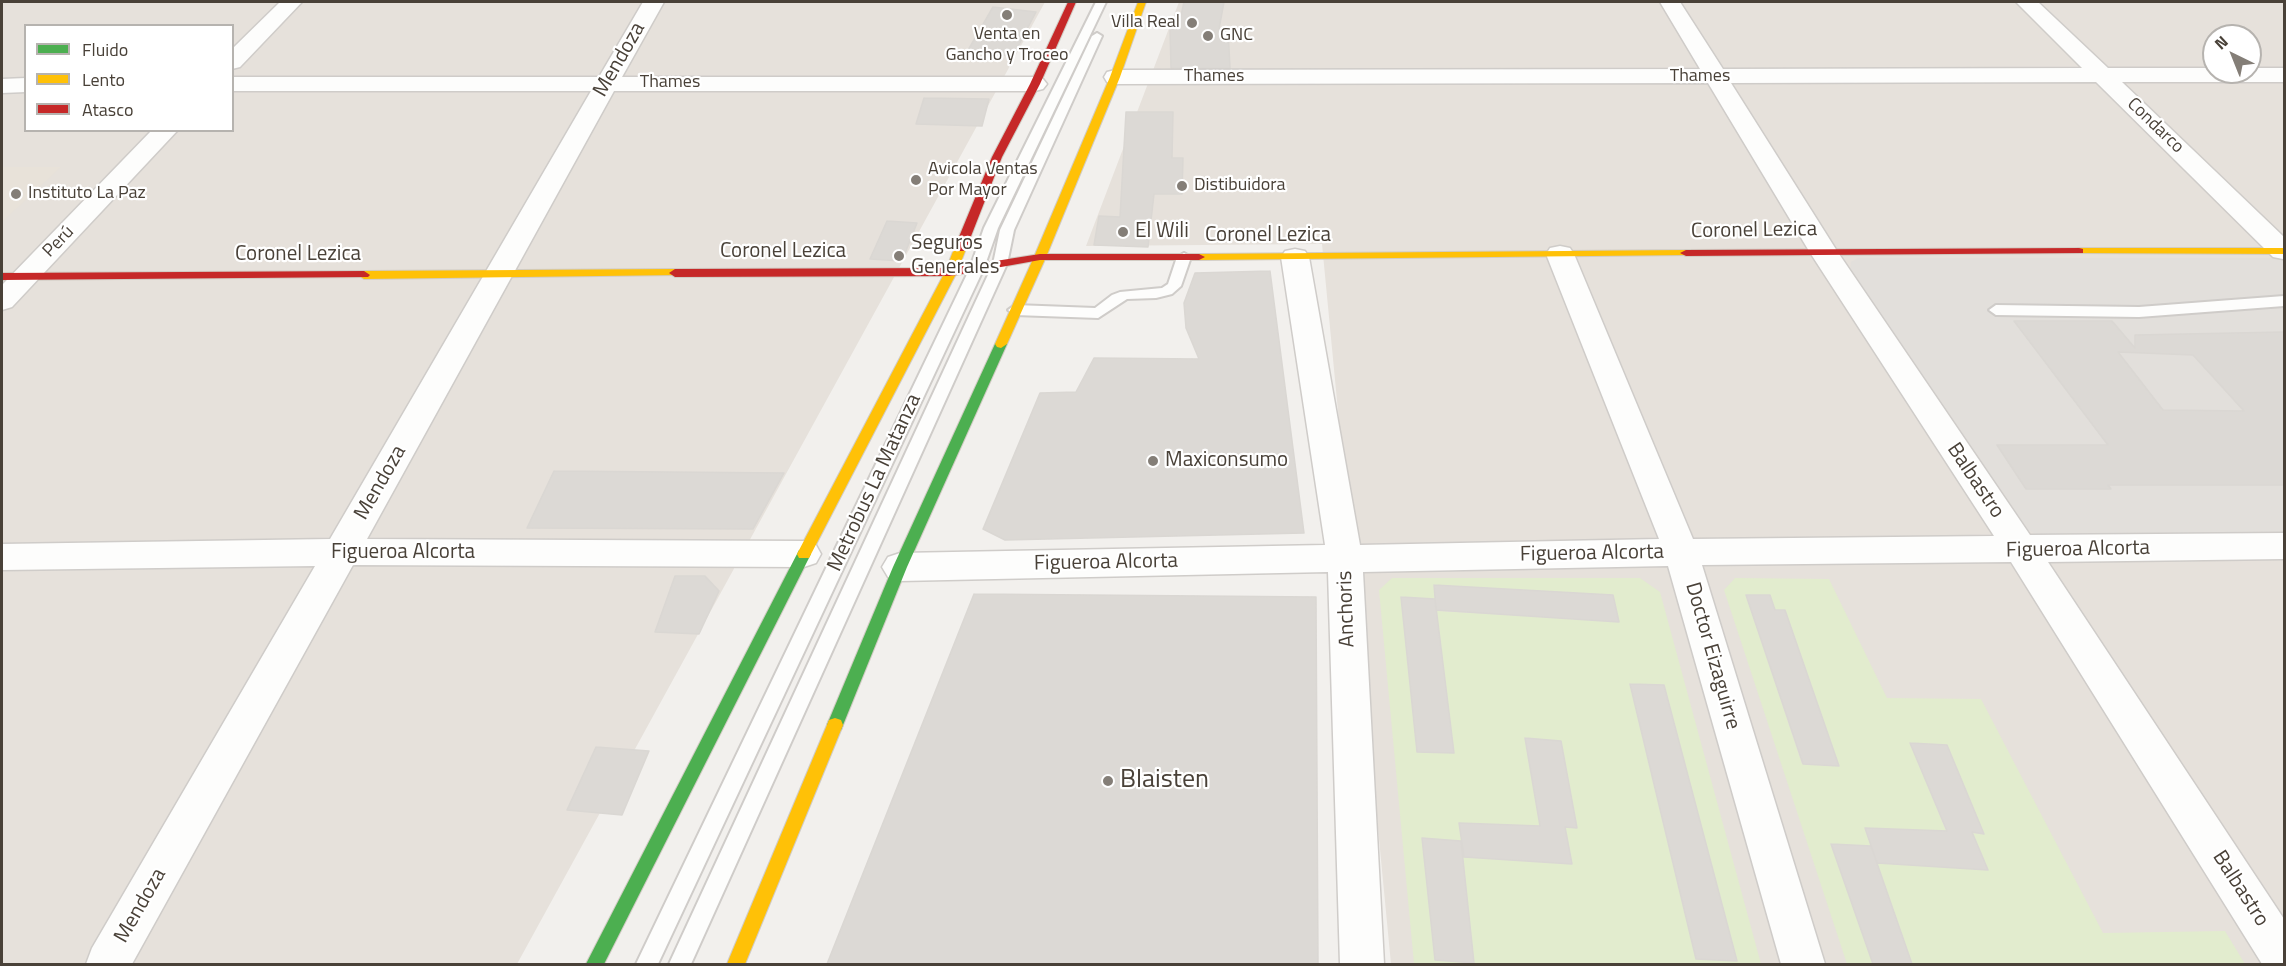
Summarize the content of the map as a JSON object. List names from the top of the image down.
{
  "streets": {
    "main road": ["Coronel Lezica"],
    "street": [
      "Mendoza",
      "Thames",
      "Condarco",
      "Perú",
      "Balbastro",
      "Figueroa Alcorta",
      "Anchoris",
      "Doctor Eizaguirre"
    ],
    "lane": ["Metrobus La Matanza"]
  },
  "crossings": [
    ["Mendoza", "Thames"],
    ["Mendoza", "Coronel Lezica"],
    ["Mendoza", "Figueroa Alcorta"],
    ["Thames", "Condarco"],
    ["Thames", "Balbastro"],
    ["Condarco", "Coronel Lezica"],
    ["Coronel Lezica", "Perú"],
    ["Coronel Lezica", "Balbastro"],
    ["Coronel Lezica", "Metrobus La Matanza"],
    ["Coronel Lezica", "Anchoris"],
    ["Coronel Lezica", "Doctor Eizaguirre"],
    ["Balbastro", "Figueroa Alcorta"],
    ["Figueroa Alcorta", "Anchoris"],
    ["Figueroa Alcorta", "Doctor Eizaguirre"]
  ],
  "places": [
    "Venta en Gancho y Troceo",
    "Villa Real",
    "GNC",
    "Avicola Ventas Por Mayor",
    "Distibuidora",
    "Instituto La Paz",
    "El Wili",
    "Seguros Generales",
    "Maxiconsumo",
    "Blaisten"
  ],
  "legend": ["Fluido", "Lento", "Atasco"],
  "north": "top left"
}
